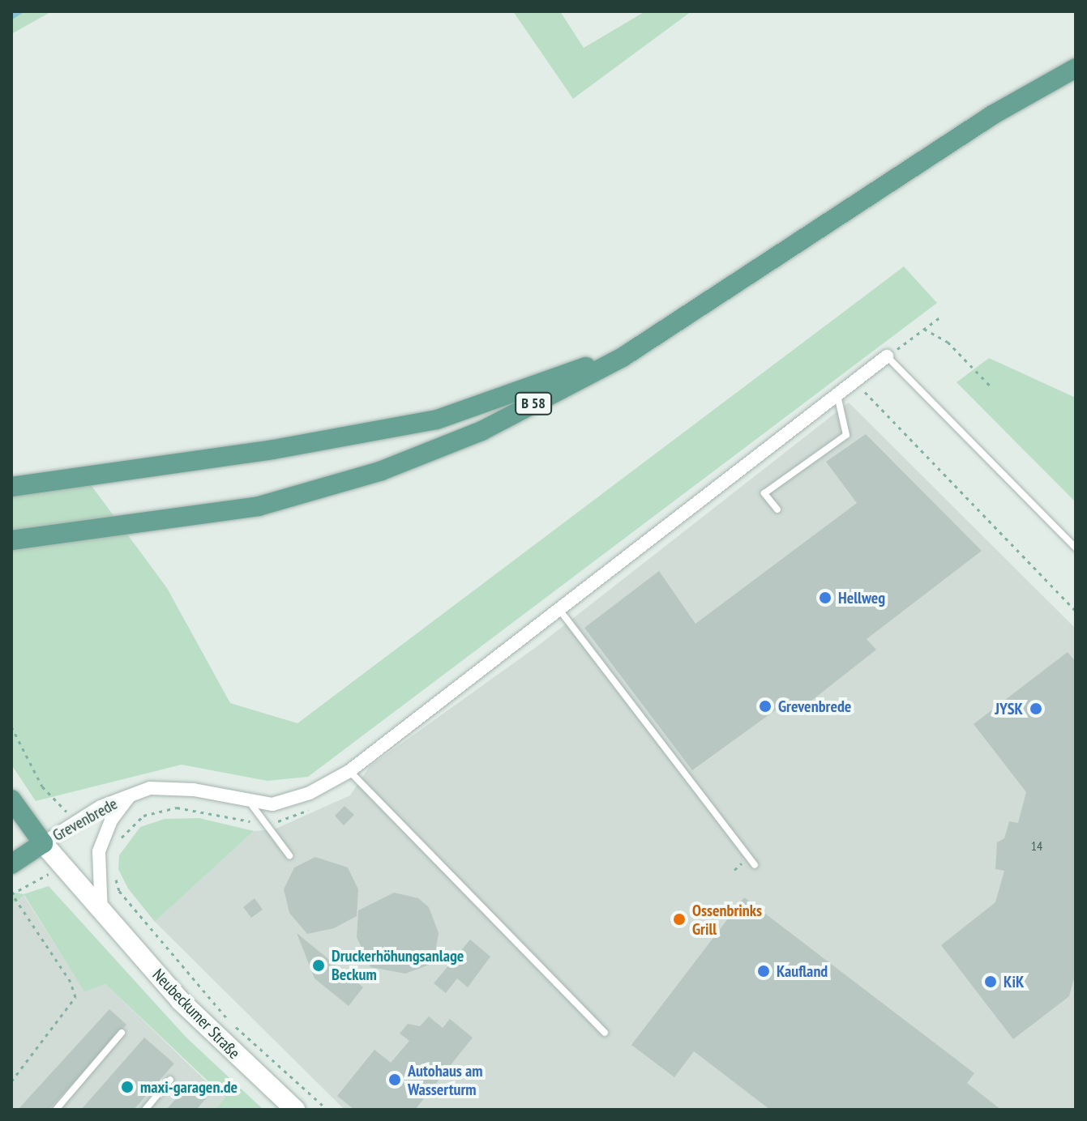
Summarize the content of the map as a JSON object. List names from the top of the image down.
{
  "streets": {
    "main road": ["B 58", "Neubeckumer Straße"],
    "street": ["Grevenbrede"]
  },
  "crossings": [
    ["Grevenbrede", "Neubeckumer Straße"]
  ],
  "places": [
    "Hellweg",
    "Grevenbrede",
    "JYSK",
    "Ossenbrinks Grill",
    "Druckerhöhungsanlage Beckum",
    "Kaufland",
    "KiK",
    "Autohaus am Wasserturm",
    "maxi-garagen.de"
  ],
  "house_numbers": ["14"]
}
